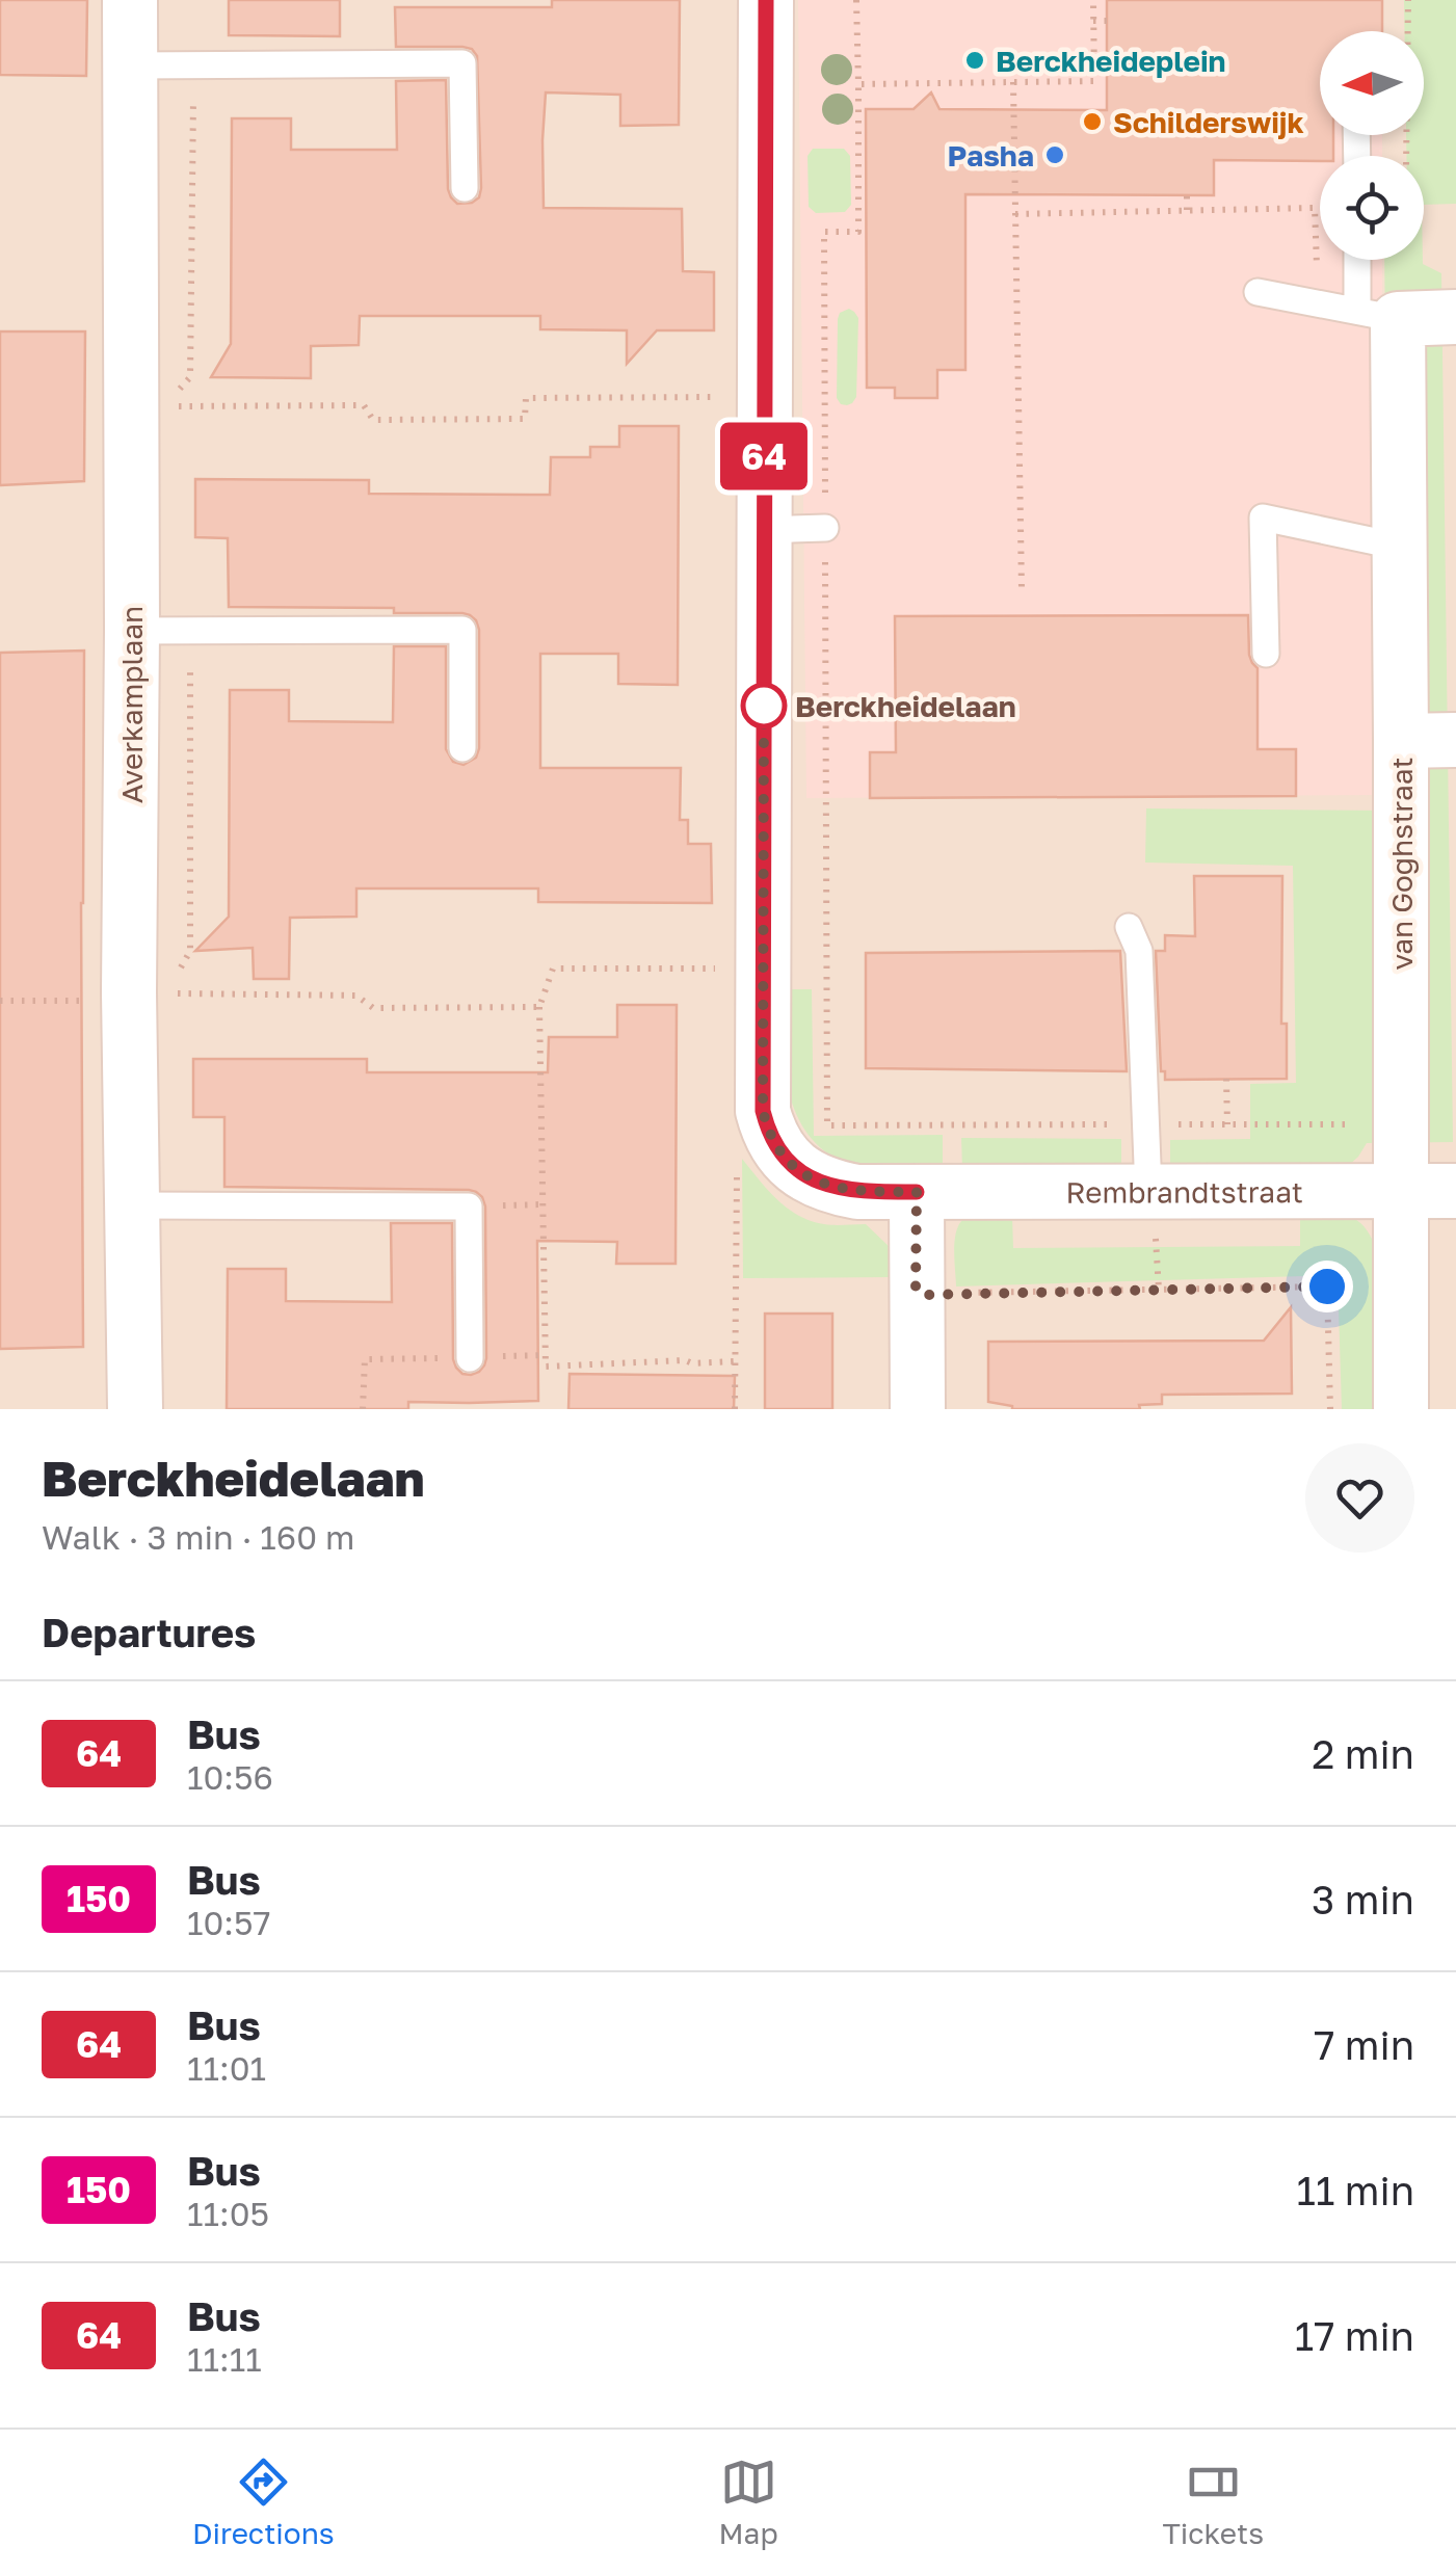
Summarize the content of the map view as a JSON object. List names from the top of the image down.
{
  "streets": {
    "street": ["Averkamplaan", "van Goghstraat", "Rembrandtstraat"]
  },
  "crossings": [
    ["van Goghstraat", "Rembrandtstraat"]
  ],
  "places": [
    "Berckheideplein",
    "Schilderswijk",
    "Pasha",
    "Berckheidelaan"
  ],
  "lines": ["bus line 64"],
  "north": "left",
  "page": {
    "on_map": "64",
    "heading": [
      ["Berckheidelaan", "Walk · 3 min · 160 m"],
      "Departures"
    ],
    "list": [
      {
        "mark": "64",
        "name": "Bus",
        "note": "10:56",
        "value": "2 min"
      },
      {
        "mark": "150",
        "name": "Bus",
        "note": "10:57",
        "value": "3 min"
      },
      {
        "mark": "64",
        "name": "Bus",
        "note": "11:01",
        "value": "7 min"
      },
      {
        "mark": "150",
        "name": "Bus",
        "note": "11:05",
        "value": "11 min"
      },
      {
        "mark": "64",
        "name": "Bus",
        "note": "11:11",
        "value": "17 min"
      }
    ],
    "tabs": ["Directions", "Map", "Tickets"]
  }
}
